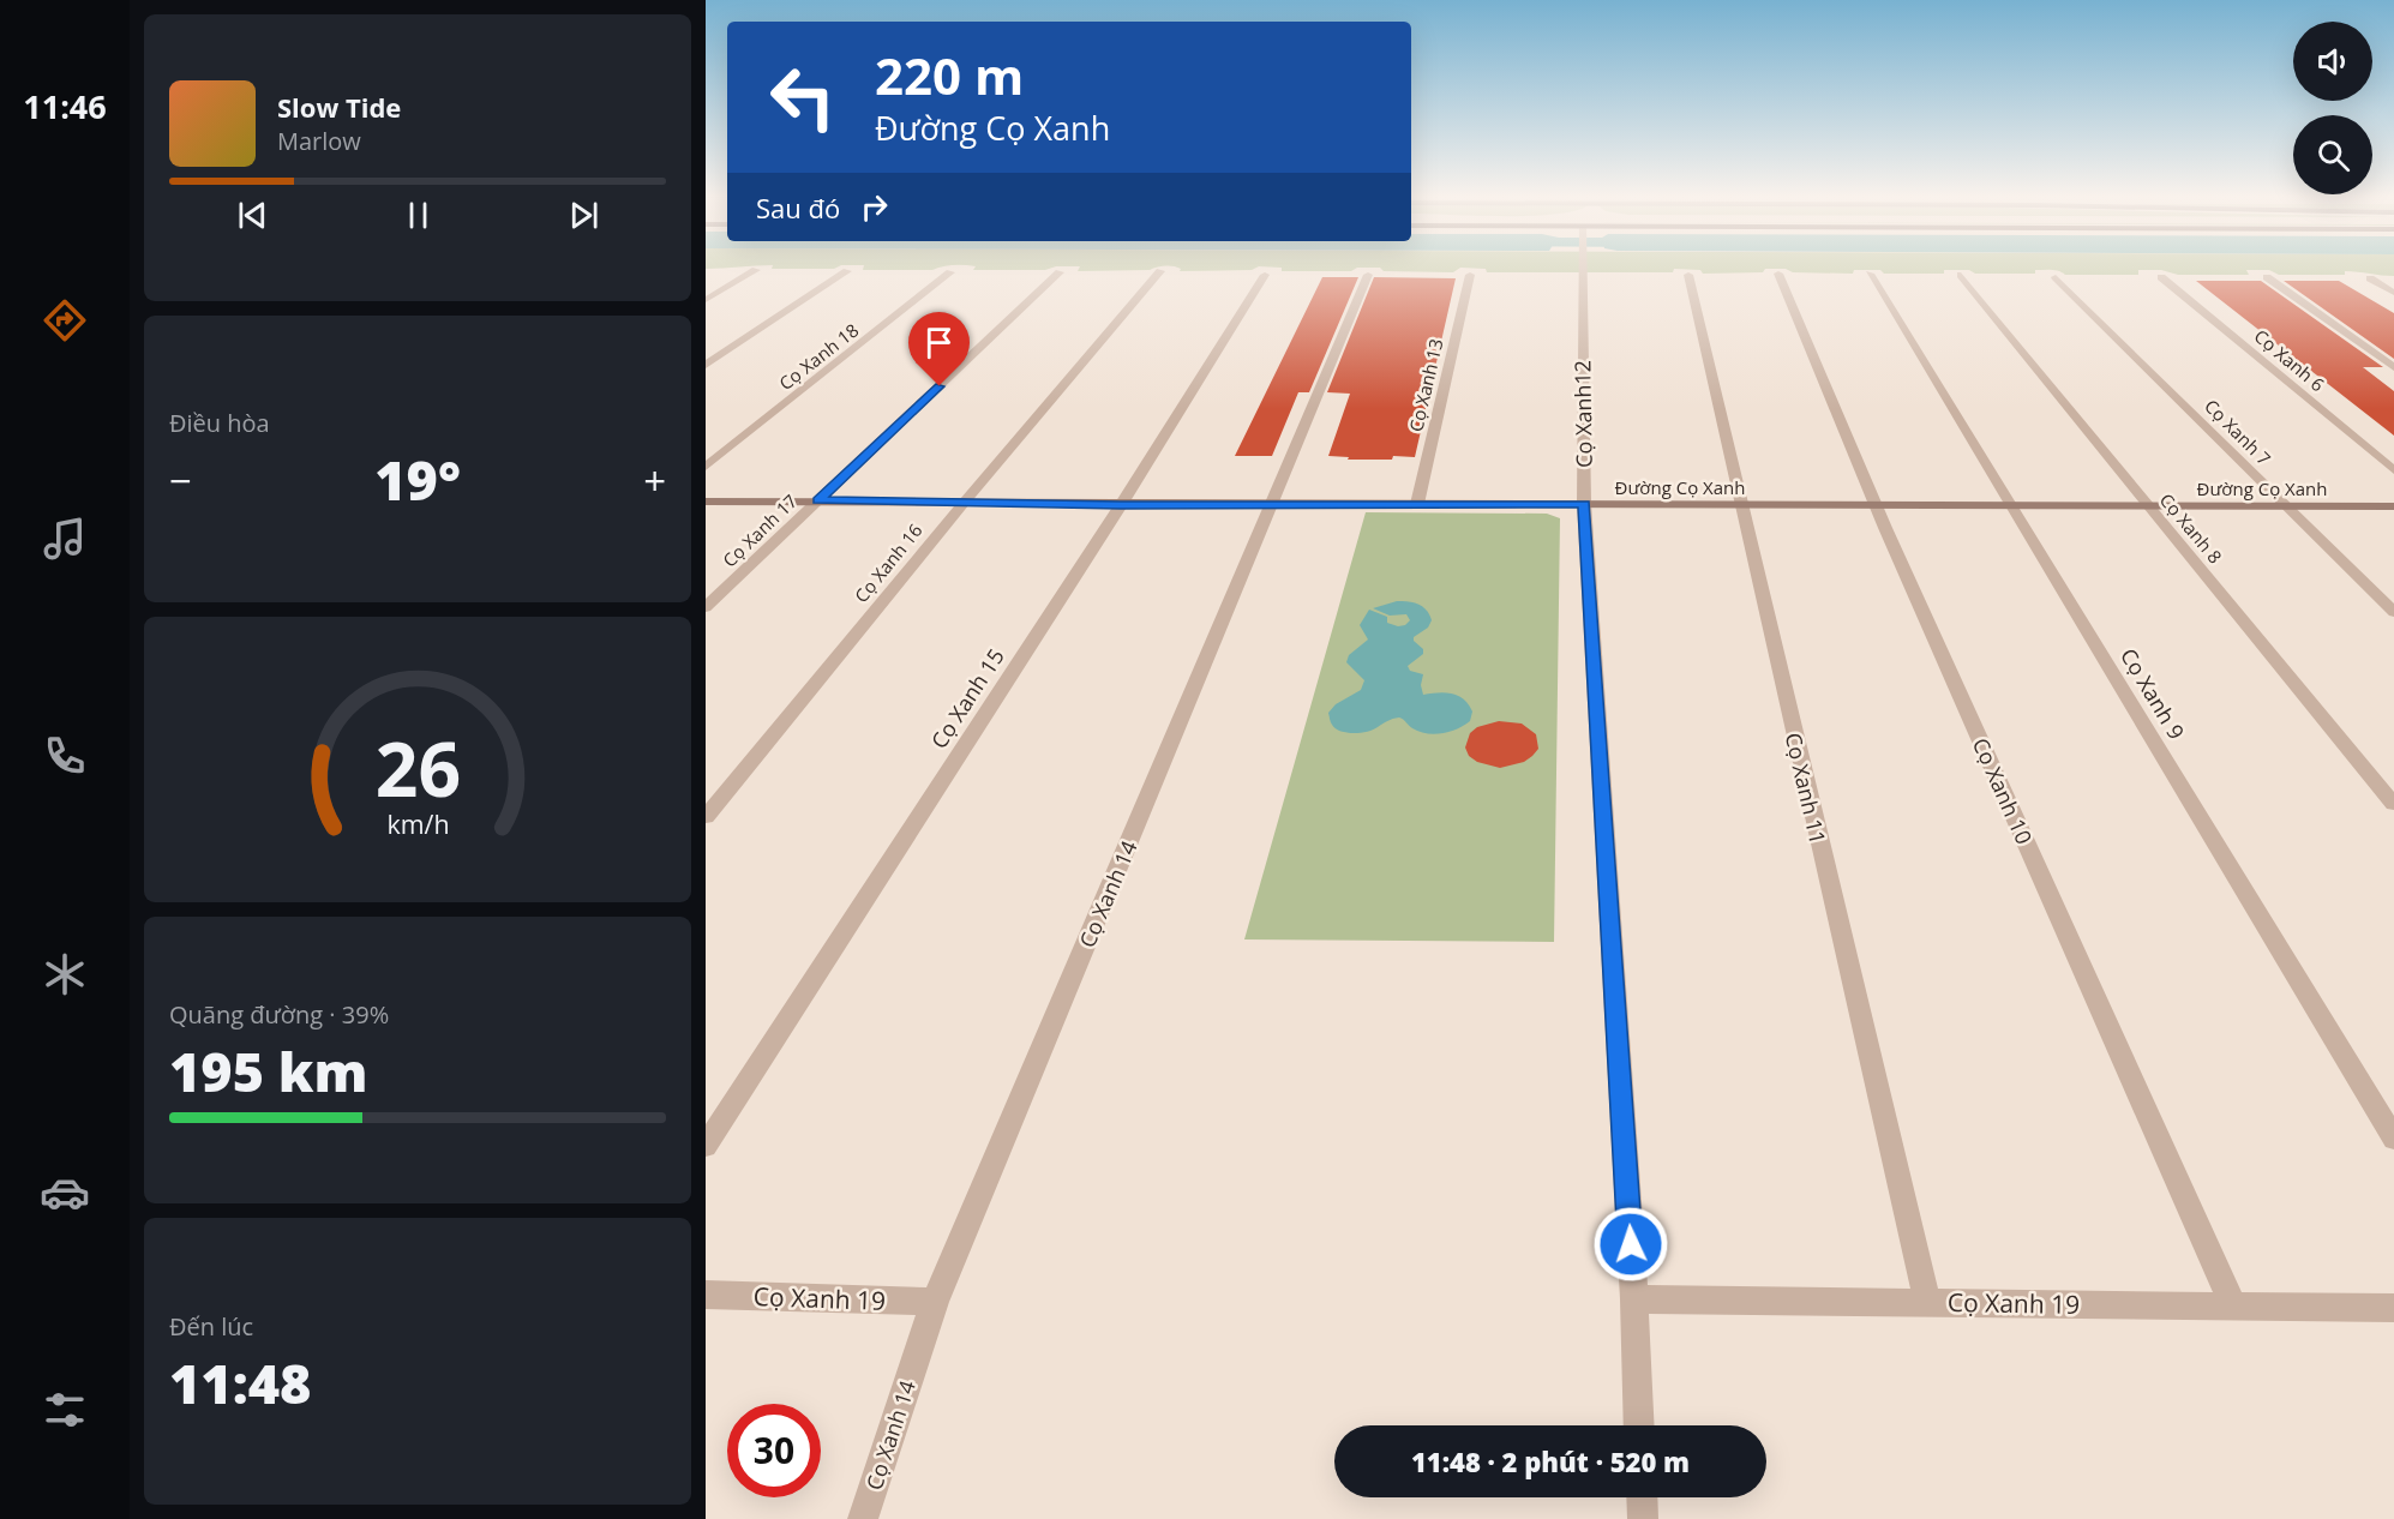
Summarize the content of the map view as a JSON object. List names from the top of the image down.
{
  "streets": {
    "street": [
      "Cọ Xanh 18",
      "Cọ Xanh 6",
      "Cọ Xanh 13",
      "Cọ Xanh12",
      "Cọ Xanh 7",
      "Đường Cọ Xanh",
      "Cọ Xanh 8",
      "Cọ Xanh 17",
      "Cọ Xanh 16",
      "Cọ Xanh 9",
      "Cọ Xanh 15",
      "Cọ Xanh 11",
      "Cọ Xanh 10",
      "Cọ Xanh 14",
      "Cọ Xanh 19"
    ]
  },
  "crossings": [
    ["Cọ Xanh 13", "Đường Cọ Xanh"],
    ["Cọ Xanh12", "Đường Cọ Xanh"],
    ["Cọ Xanh12", "Cọ Xanh 19"],
    ["Cọ Xanh 7", "Đường Cọ Xanh"],
    ["Đường Cọ Xanh", "Cọ Xanh 8"],
    ["Đường Cọ Xanh", "Cọ Xanh 17"],
    ["Đường Cọ Xanh", "Cọ Xanh 16"],
    ["Đường Cọ Xanh", "Cọ Xanh 9"],
    ["Đường Cọ Xanh", "Cọ Xanh 15"],
    ["Đường Cọ Xanh", "Cọ Xanh 11"],
    ["Đường Cọ Xanh", "Cọ Xanh 10"],
    ["Đường Cọ Xanh", "Cọ Xanh 14"],
    ["Cọ Xanh 11", "Cọ Xanh 19"],
    ["Cọ Xanh 10", "Cọ Xanh 19"],
    ["Cọ Xanh 14", "Cọ Xanh 19"]
  ],
  "page": {
    "tabs": "11:46",
    "turn": ["220 m", "Đường Cọ Xanh"],
    "song": ["Slow Tide", "Marlow"],
    "then": "Sau đó",
    "tile": [
      "Điều hòa",
      ["Quãng đường · 39%", "195 km"],
      ["Đến lúc", "11:48"]
    ],
    "heat": ["−", "19°", "+"],
    "limit": "30",
    "trip": "11:48 · 2 phút · 520 m",
    "gauge": ["26", "km/h"]
  }
}
